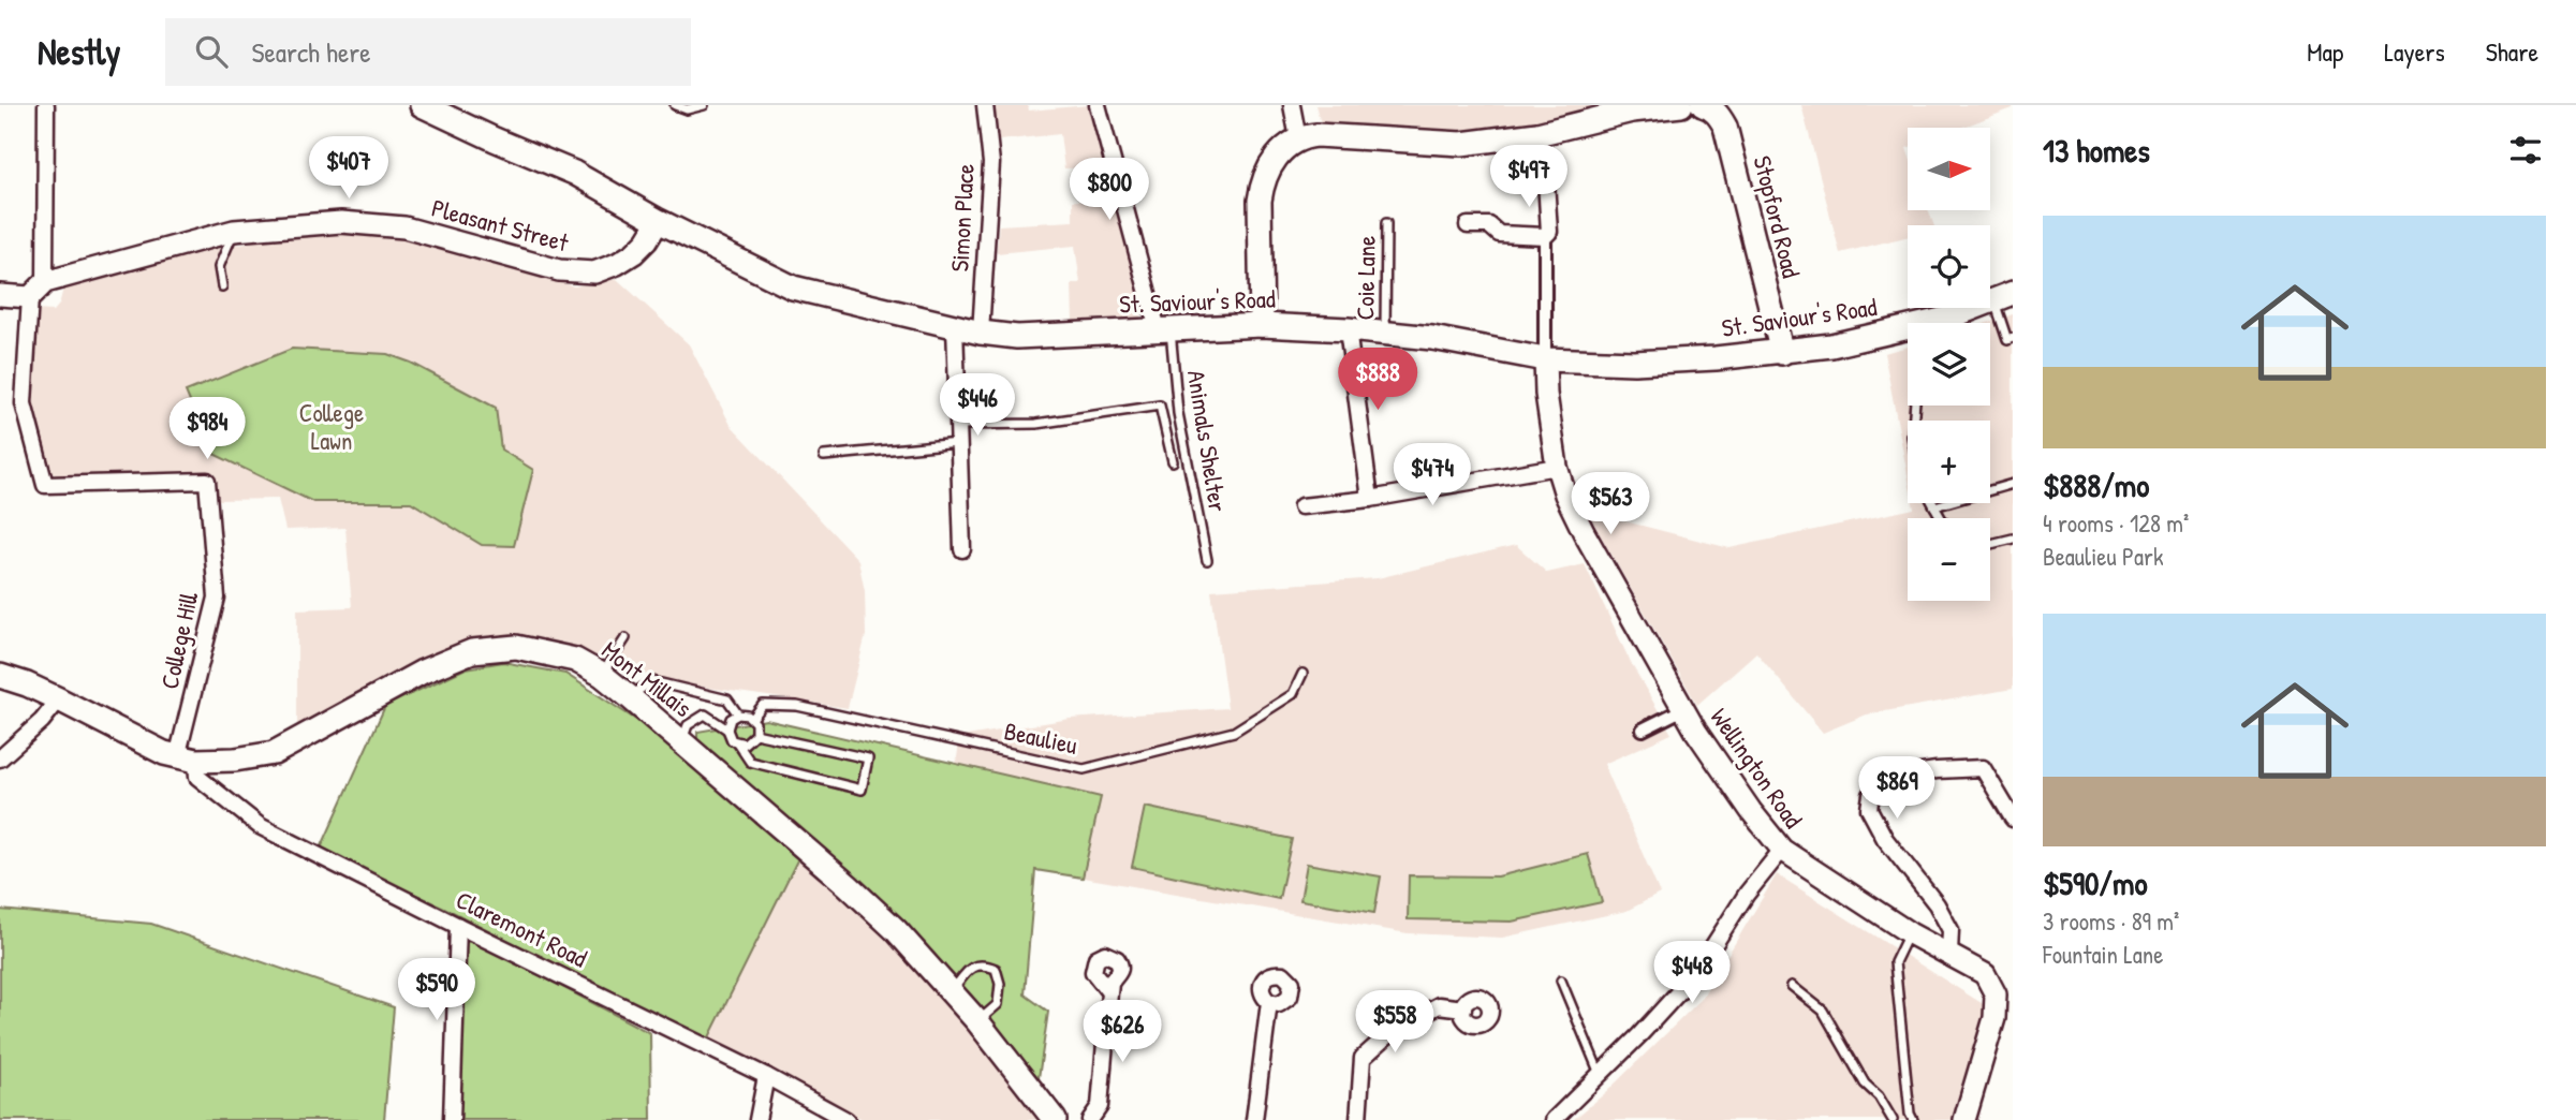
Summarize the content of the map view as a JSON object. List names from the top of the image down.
{
  "streets": {
    "main road": [
      "Stopford Road",
      "Pleasant Street",
      "St. Saviour's Road",
      "Mont Millais",
      "Wellington Road"
    ],
    "street": ["Simon Place", "College Hill", "Claremont Road"],
    "lane": ["Coie Lane", "Animals Shelter", "Beaulieu"]
  },
  "crossings": [
    ["Stopford Road", "St. Saviour's Road"],
    ["Simon Place", "St. Saviour's Road"],
    ["Pleasant Street", "St. Saviour's Road"],
    ["Pleasant Street", "College Hill"],
    ["Coie Lane", "St. Saviour's Road"],
    ["St. Saviour's Road", "Animals Shelter"],
    ["St. Saviour's Road", "Wellington Road"],
    ["College Hill", "Mont Millais"],
    ["College Hill", "Claremont Road"],
    ["Mont Millais", "Claremont Road"]
  ],
  "parks": ["College Lawn"],
  "north": "right",
  "page": {
    "header": "Nestly",
    "search": "Search here",
    "nav": ["Map", "Layers", "Share"],
    "heading": "13 homes",
    "map_buttons": ["+", "−"],
    "price": [
      "$407",
      "$497",
      "$800",
      "$888",
      "$446",
      "$984",
      "$474",
      "$563",
      "$869",
      "$448",
      "$590",
      "$558",
      "$626"
    ],
    "list": [
      {
        "name": "$888/mo",
        "note": "4 rooms · 128 m² · Beaulieu Park"
      },
      {
        "name": "$590/mo",
        "note": "3 rooms · 89 m² · Fountain Lane"
      }
    ]
  }
}
